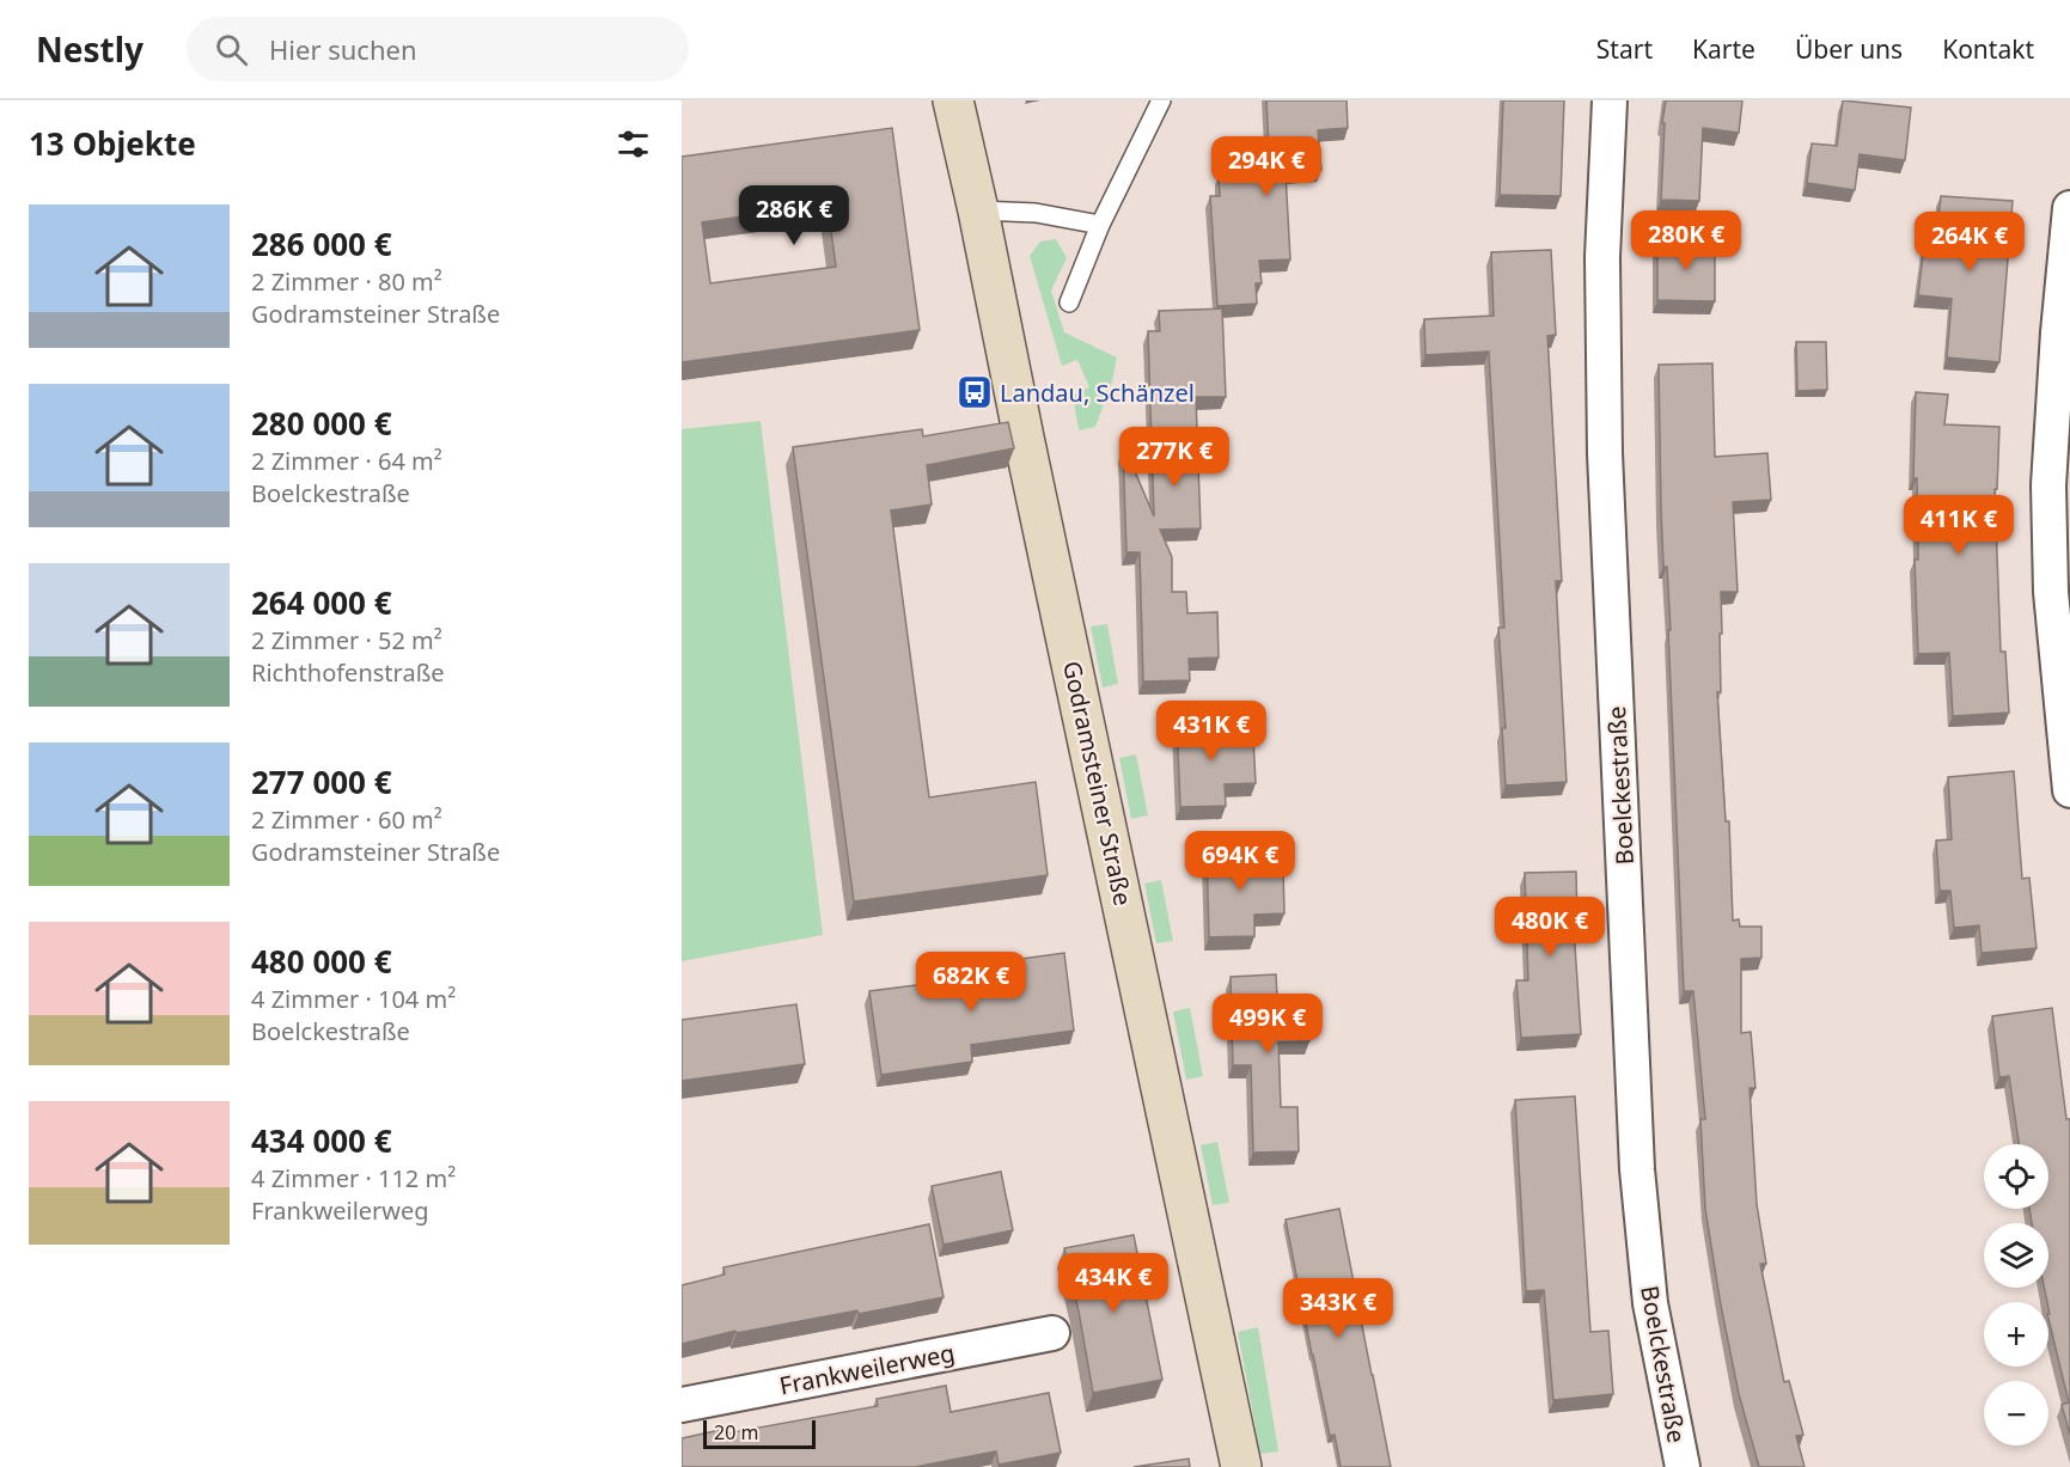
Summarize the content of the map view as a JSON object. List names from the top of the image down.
{
  "streets": {
    "street": ["Godramsteiner Straße", "Boelckestraße", "Frankweilerweg"]
  },
  "places": {
    "bus stop": ["Landau, Schänzel"]
  },
  "scale_bar": "20 m",
  "page": {
    "header": "Nestly",
    "search": "Hier suchen",
    "nav": [
      "Start",
      "Karte",
      "Über uns",
      "Kontakt"
    ],
    "heading": "13 Objekte",
    "price": [
      "294K €",
      "286K €",
      "280K €",
      "264K €",
      "277K €",
      "411K €",
      "431K €",
      "694K €",
      "480K €",
      "682K €",
      "499K €",
      "434K €",
      "343K €"
    ],
    "list": [
      {
        "name": "286 000 €",
        "note": "2 Zimmer · 80 m² · Godramsteiner Straße"
      },
      {
        "name": "280 000 €",
        "note": "2 Zimmer · 64 m² · Boelckestraße"
      },
      {
        "name": "264 000 €",
        "note": "2 Zimmer · 52 m² · Richthofenstraße"
      },
      {
        "name": "277 000 €",
        "note": "2 Zimmer · 60 m² · Godramsteiner Straße"
      },
      {
        "name": "480 000 €",
        "note": "4 Zimmer · 104 m² · Boelckestraße"
      },
      {
        "name": "434 000 €",
        "note": "4 Zimmer · 112 m² · Frankweilerweg"
      }
    ],
    "map_buttons": ["+", "−"],
    "scale": "20 m"
  }
}
